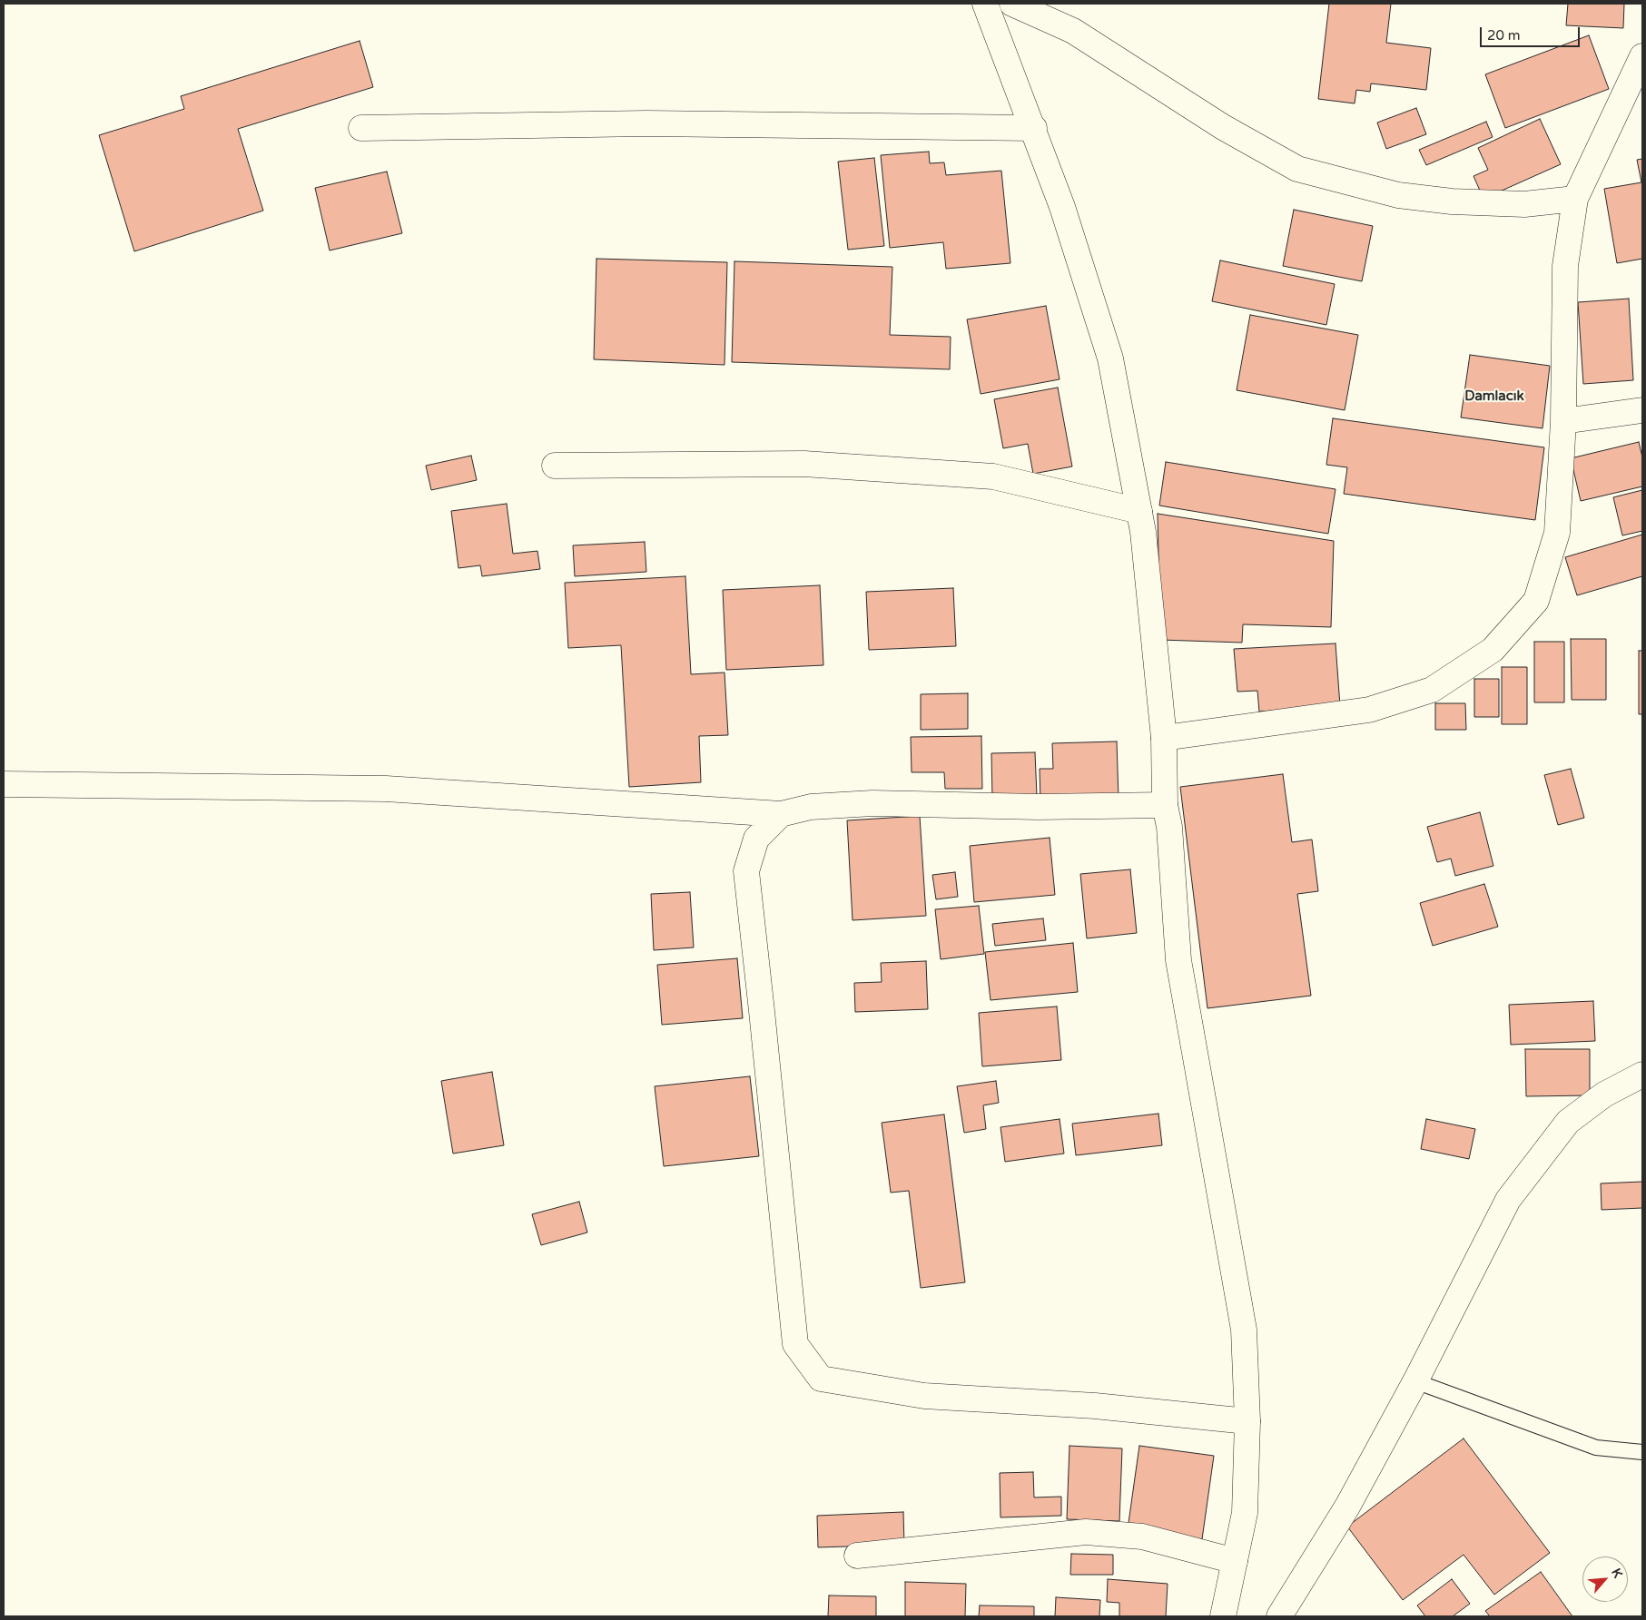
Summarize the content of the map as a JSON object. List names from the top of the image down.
{
  "districts": ["Damlacık"],
  "scale_bar": "20 m",
  "north": "top right"
}
